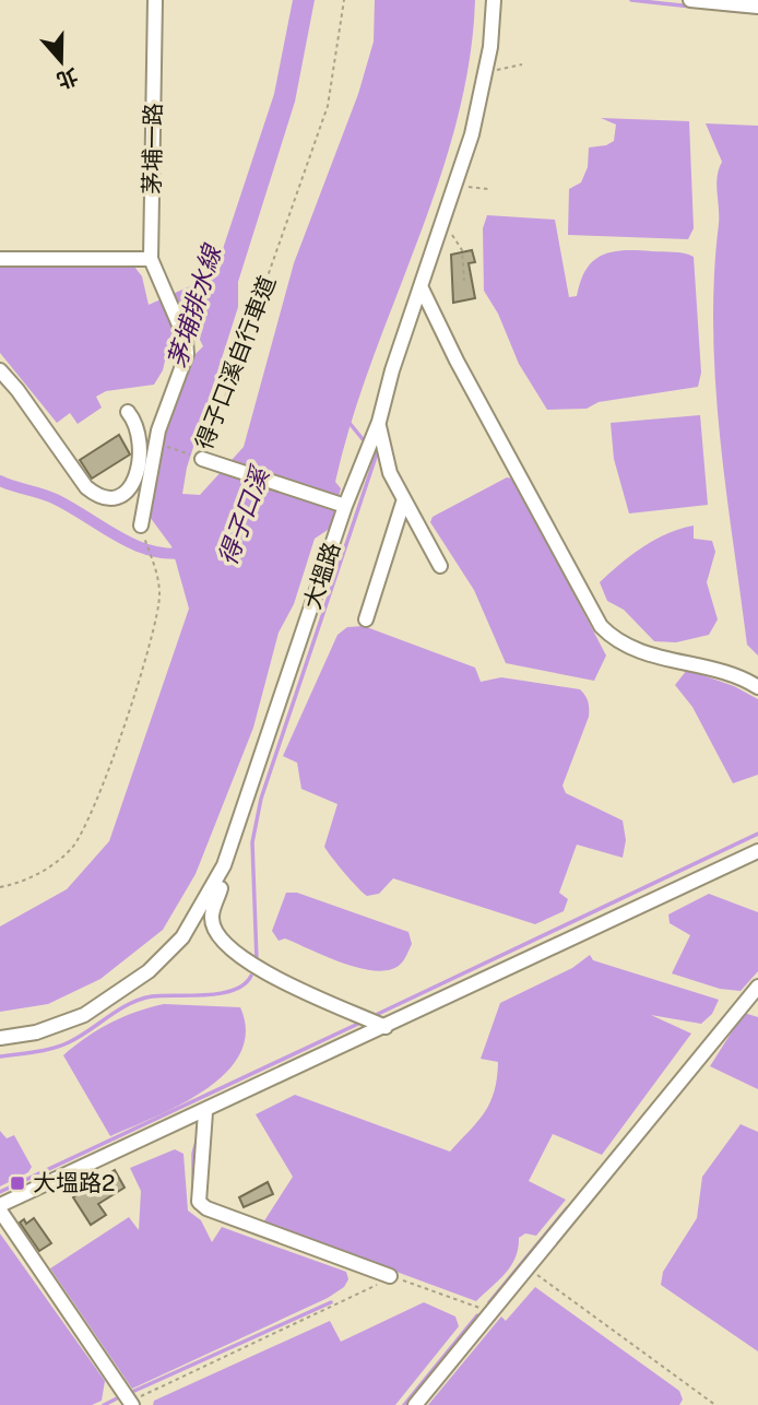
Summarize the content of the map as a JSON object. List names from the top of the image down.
{
  "streets": {
    "street": ["茅埔一路", "得子口溪自行車道", "大塭路"]
  },
  "crossings": [
    ["茅埔一路", "得子口溪自行車道"]
  ],
  "water": ["茅埔排水線", "得子口溪"],
  "places": {
    "transit": ["大塭路2"]
  },
  "north": "bottom"
}
